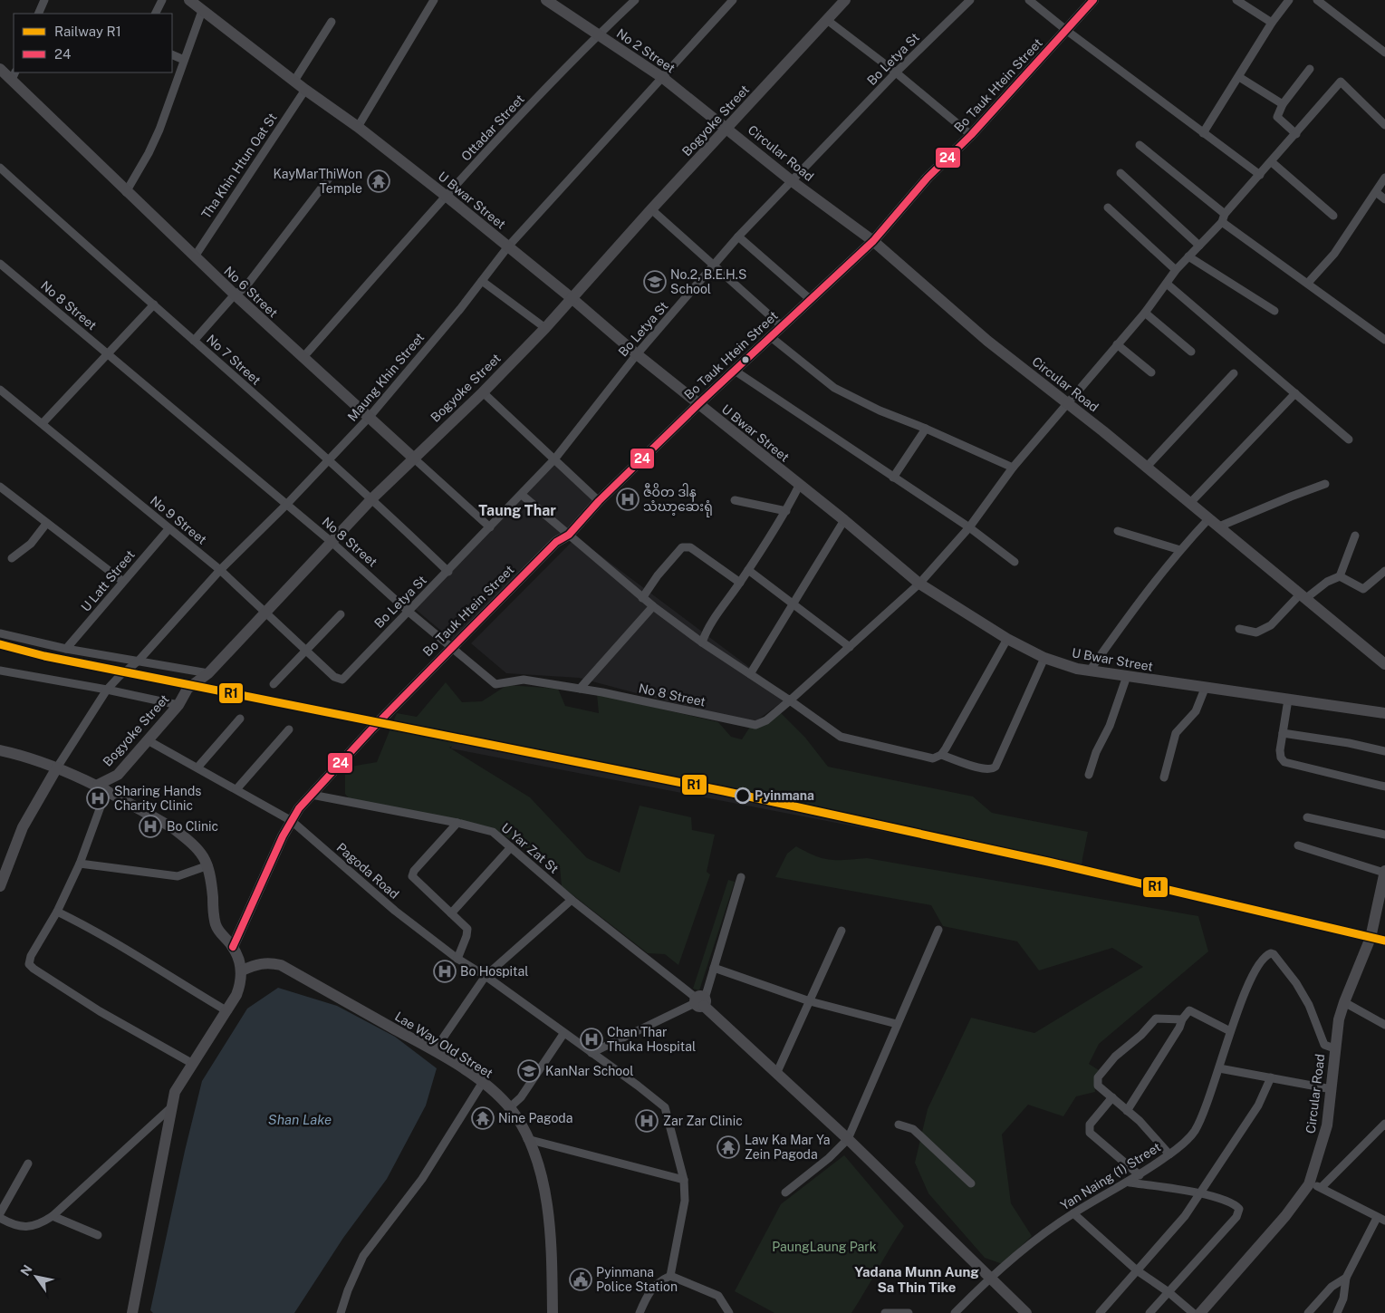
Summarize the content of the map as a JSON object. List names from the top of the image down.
{
  "streets": {
    "street": [
      "No 2 Street",
      "Bo Letya St",
      "Bo Tauk Htein Street",
      "Bogyoke Street",
      "Ottadar Street",
      "Circular Road",
      "Tha Khin Htun Oat St",
      "U Bwar Street",
      "No 6 Street",
      "No 8 Street",
      "No 7 Street",
      "Maung Khin Street",
      "No 9 Street",
      "U Latt Street",
      "U Yar Zat St",
      "Pagoda Road",
      "Lae Way Old Street",
      "Yan Naing (1) Street"
    ]
  },
  "crossings": [
    ["No 2 Street", "Bogyoke Street"],
    ["No 2 Street", "Ottadar Street"],
    ["No 2 Street", "Circular Road"],
    ["No 2 Street", "Maung Khin Street"],
    ["Bo Letya St", "Circular Road"],
    ["Bo Letya St", "U Bwar Street"],
    ["Bo Letya St", "No 6 Street"],
    ["Bo Letya St", "No 8 Street"],
    ["Bo Letya St", "No 7 Street"],
    ["Bo Letya St", "No 9 Street"],
    ["Bo Tauk Htein Street", "Circular Road"],
    ["Bo Tauk Htein Street", "U Bwar Street"],
    ["Bo Tauk Htein Street", "No 8 Street"],
    ["Bo Tauk Htein Street", "U Yar Zat St"],
    ["Bo Tauk Htein Street", "Pagoda Road"],
    ["Bogyoke Street", "Circular Road"],
    ["Bogyoke Street", "U Bwar Street"],
    ["Bogyoke Street", "No 6 Street"],
    ["Bogyoke Street", "No 8 Street"],
    ["Bogyoke Street", "No 7 Street"],
    ["Bogyoke Street", "No 9 Street"],
    ["Bogyoke Street", "Pagoda Road"],
    ["Ottadar Street", "U Bwar Street"],
    ["Ottadar Street", "No 6 Street"],
    ["Circular Road", "No 8 Street"],
    ["Circular Road", "Yan Naing (1) Street"],
    ["Tha Khin Htun Oat St", "U Bwar Street"],
    ["Tha Khin Htun Oat St", "No 6 Street"],
    ["U Bwar Street", "No 8 Street"],
    ["U Bwar Street", "Maung Khin Street"],
    ["No 6 Street", "Maung Khin Street"],
    ["No 8 Street", "Maung Khin Street"],
    ["No 7 Street", "Maung Khin Street"],
    ["Maung Khin Street", "No 9 Street"],
    ["No 9 Street", "U Latt Street"]
  ],
  "districts": ["Taung Thar", "Yadana Munn Aung Sa Thin Tike"],
  "water": ["Shan Lake"],
  "parks": ["PaungLaung Park"],
  "places": {
    "temple": ["KayMarThiWon Temple", "Nine Pagoda", "Law Ka Mar Ya Zein Pagoda"],
    "school or university": ["No.2, B.E.H.S School", "KanNar School"],
    "hospital": [
      "ဇီဝိတ ဒါန သံဃာ့ဆေးရုံ",
      "Sharing Hands Charity Clinic",
      "Bo Clinic",
      "Bo Hospital",
      "Chan Thar Thuka Hospital",
      "Zar Zar Clinic"
    ],
    "other": ["Pyinmana"],
    "public building": ["Pyinmana Police Station"]
  },
  "lines": ["transit line 24", "rail line R1"],
  "legend": ["Railway R1", "24"],
  "north": "top left"
}
